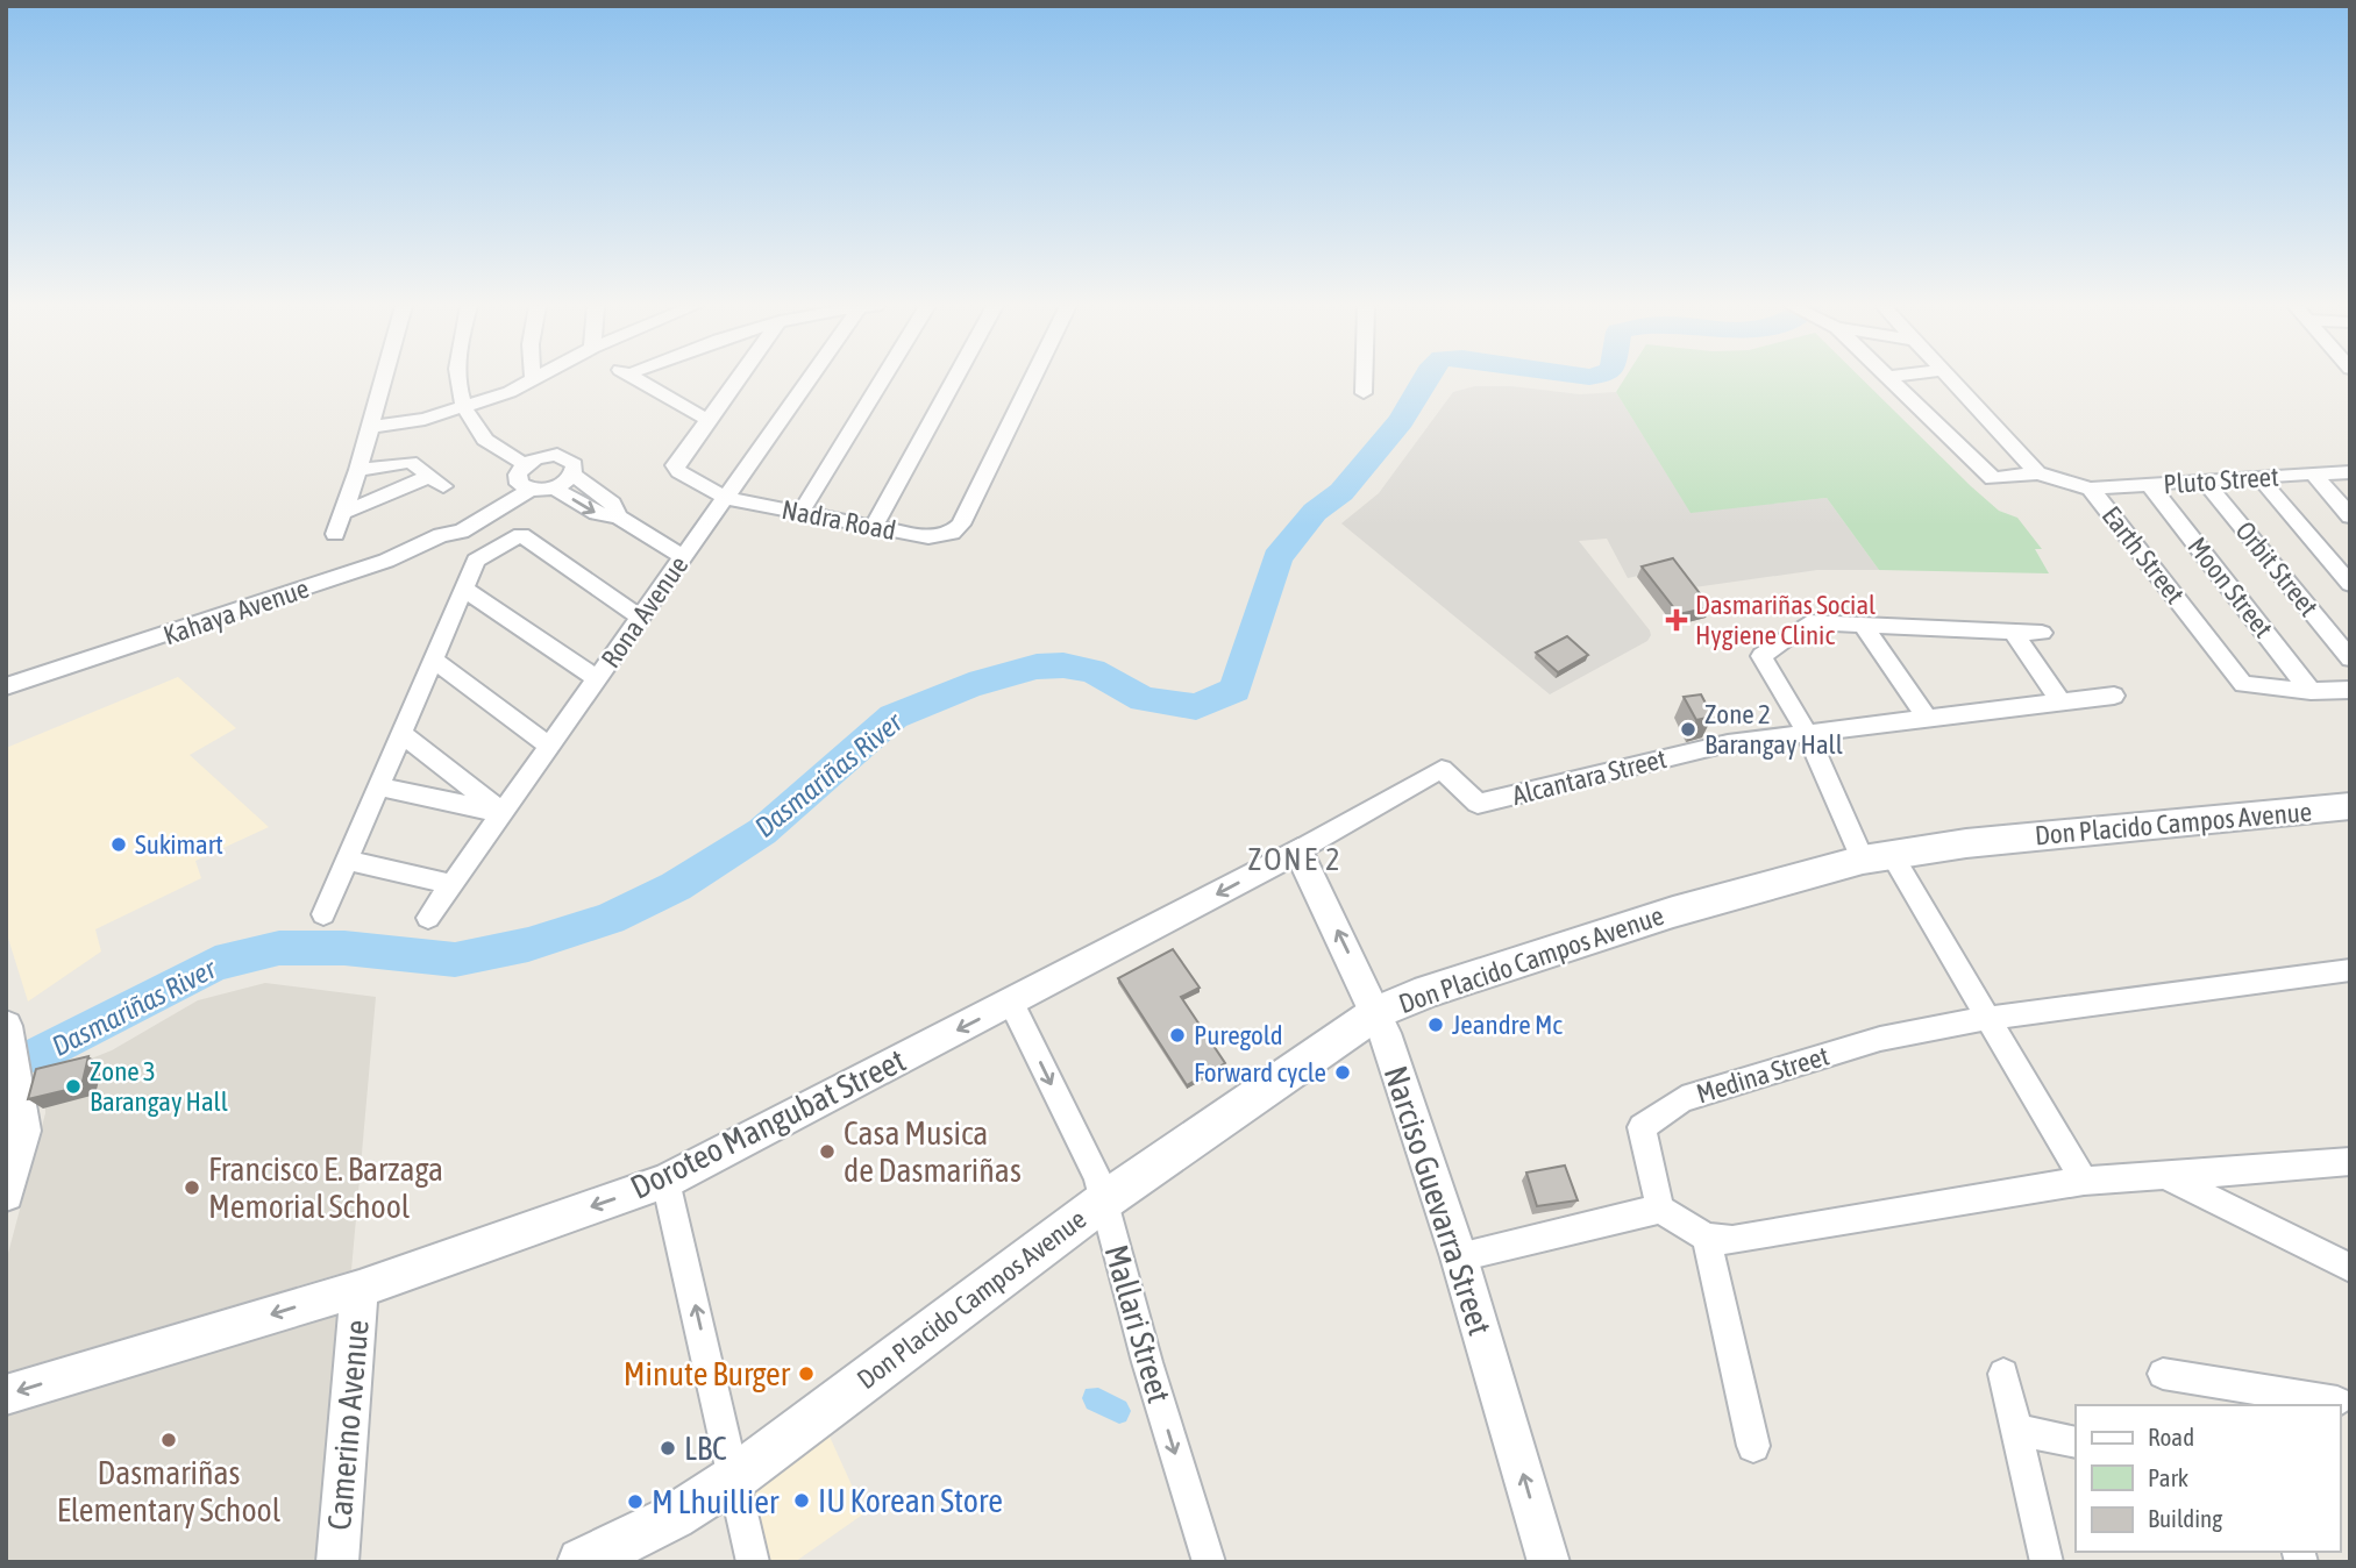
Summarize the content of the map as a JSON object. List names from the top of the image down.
{
  "streets": {
    "main road": ["Don Placido Campos Avenue"],
    "street": [
      "Pluto Street",
      "Nadra Road",
      "Earth Street",
      "Orbit Street",
      "Moon Street",
      "Kahaya Avenue",
      "Rona Avenue",
      "Alcantara Street",
      "Medina Street",
      "Doroteo Mangubat Street",
      "Narciso Guevarra Street",
      "Mallari Street",
      "Camerino Avenue"
    ]
  },
  "crossings": [
    ["Pluto Street", "Earth Street"],
    ["Pluto Street", "Orbit Street"],
    ["Pluto Street", "Moon Street"],
    ["Nadra Road", "Rona Avenue"],
    ["Earth Street", "Moon Street"],
    ["Alcantara Street", "Doroteo Mangubat Street"],
    ["Don Placido Campos Avenue", "Narciso Guevarra Street"],
    ["Don Placido Campos Avenue", "Mallari Street"],
    ["Doroteo Mangubat Street", "Narciso Guevarra Street"],
    ["Doroteo Mangubat Street", "Mallari Street"],
    ["Doroteo Mangubat Street", "Camerino Avenue"]
  ],
  "one_way": ["Doroteo Mangubat Street", "Mallari Street"],
  "districts": ["ZONE 2"],
  "water": ["Dasmariñas River"],
  "places": {
    "health": ["Dasmariñas Social Hygiene Clinic"],
    "other": [
      "Zone 2 Barangay Hall",
      "Sukimart",
      "Jeandre Mc",
      "Puregold",
      "Forward cycle",
      "Zone 3 Barangay Hall",
      "Casa Musica de Dasmariñas",
      "Francisco E. Barzaga Memorial School",
      "Minute Burger",
      "Dasmariñas Elementary School",
      "LBC",
      "IU Korean Store",
      "M Lhuillier"
    ]
  },
  "legend": ["Road", "Park", "Building"]
}
